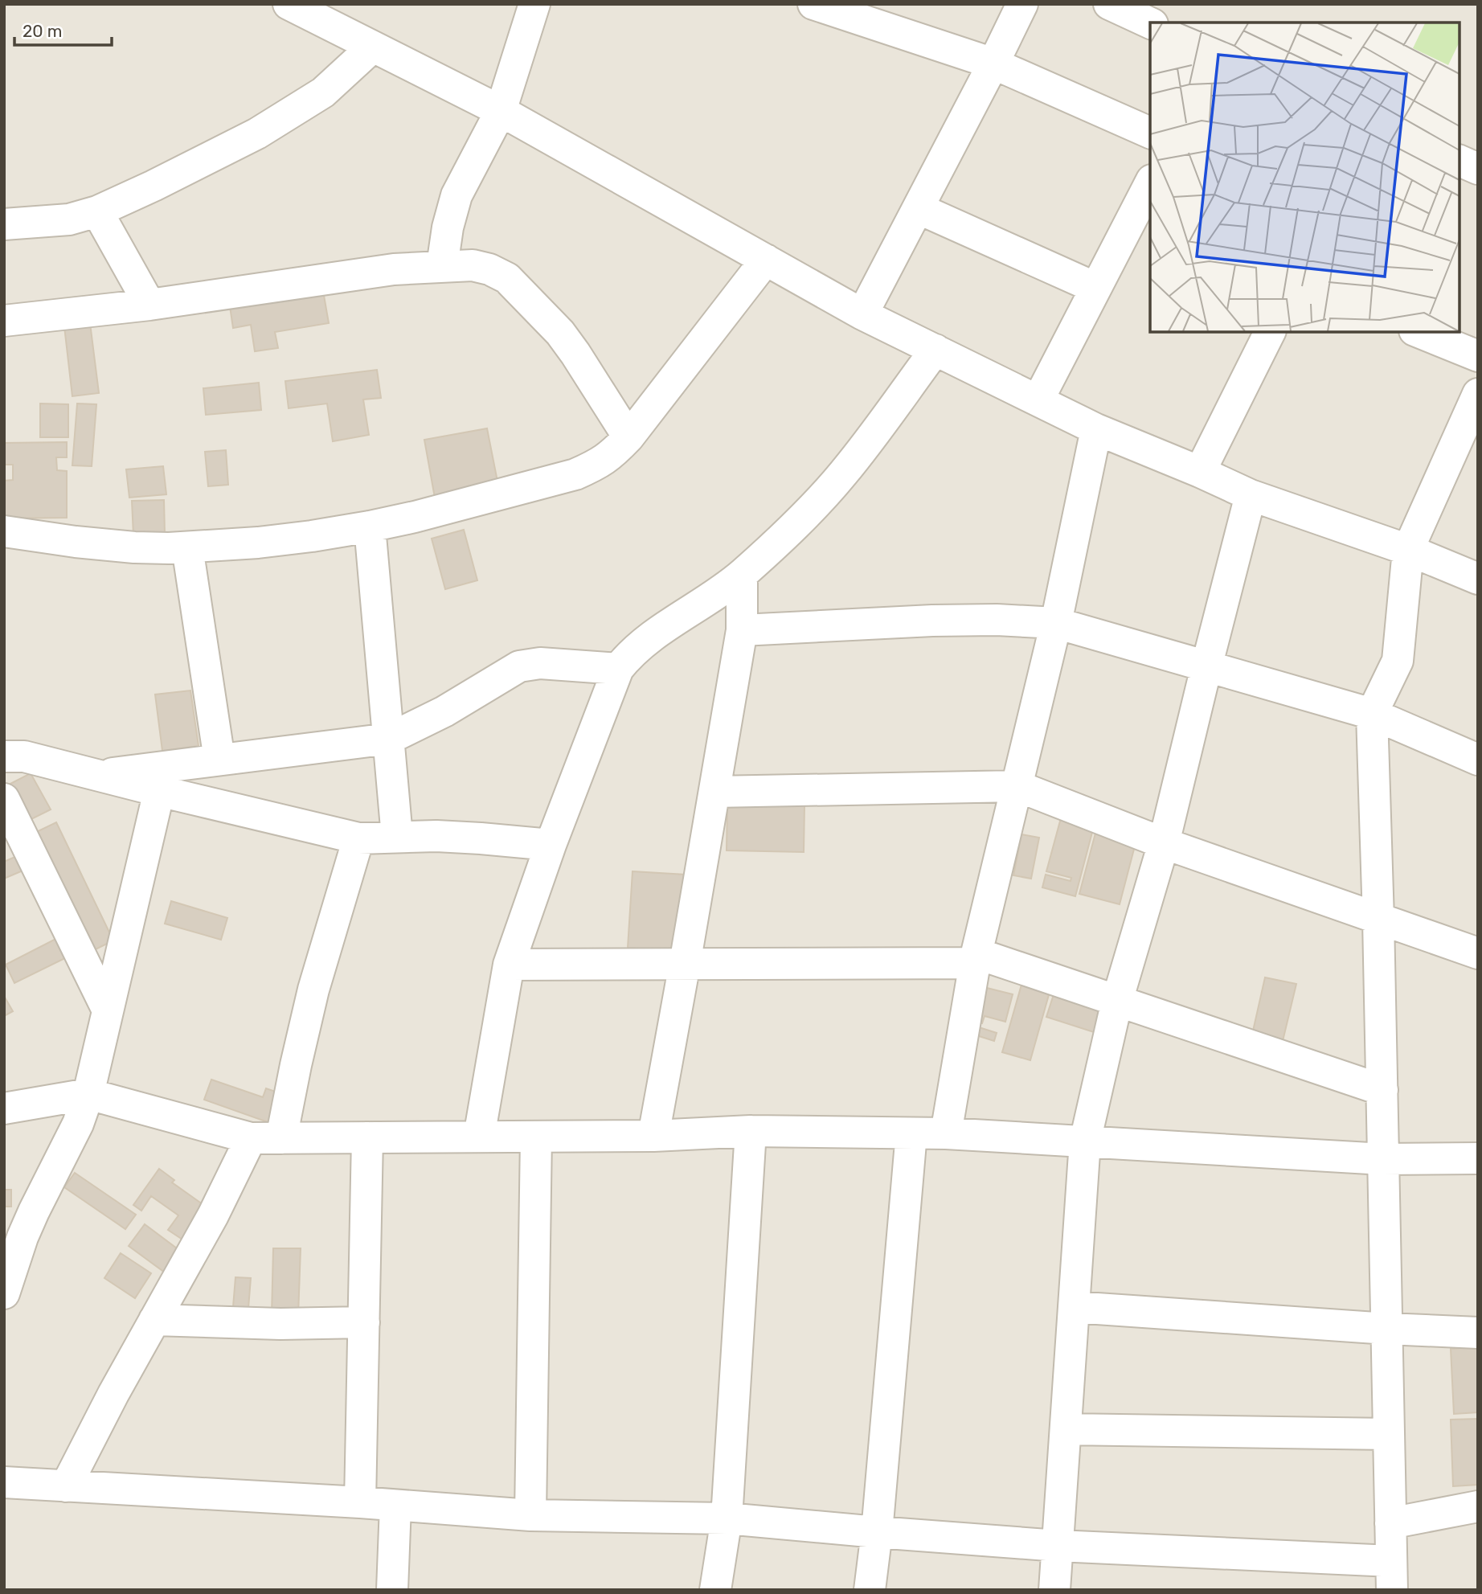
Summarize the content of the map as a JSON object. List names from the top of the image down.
{
  "scale_bar": "20 m"
}
